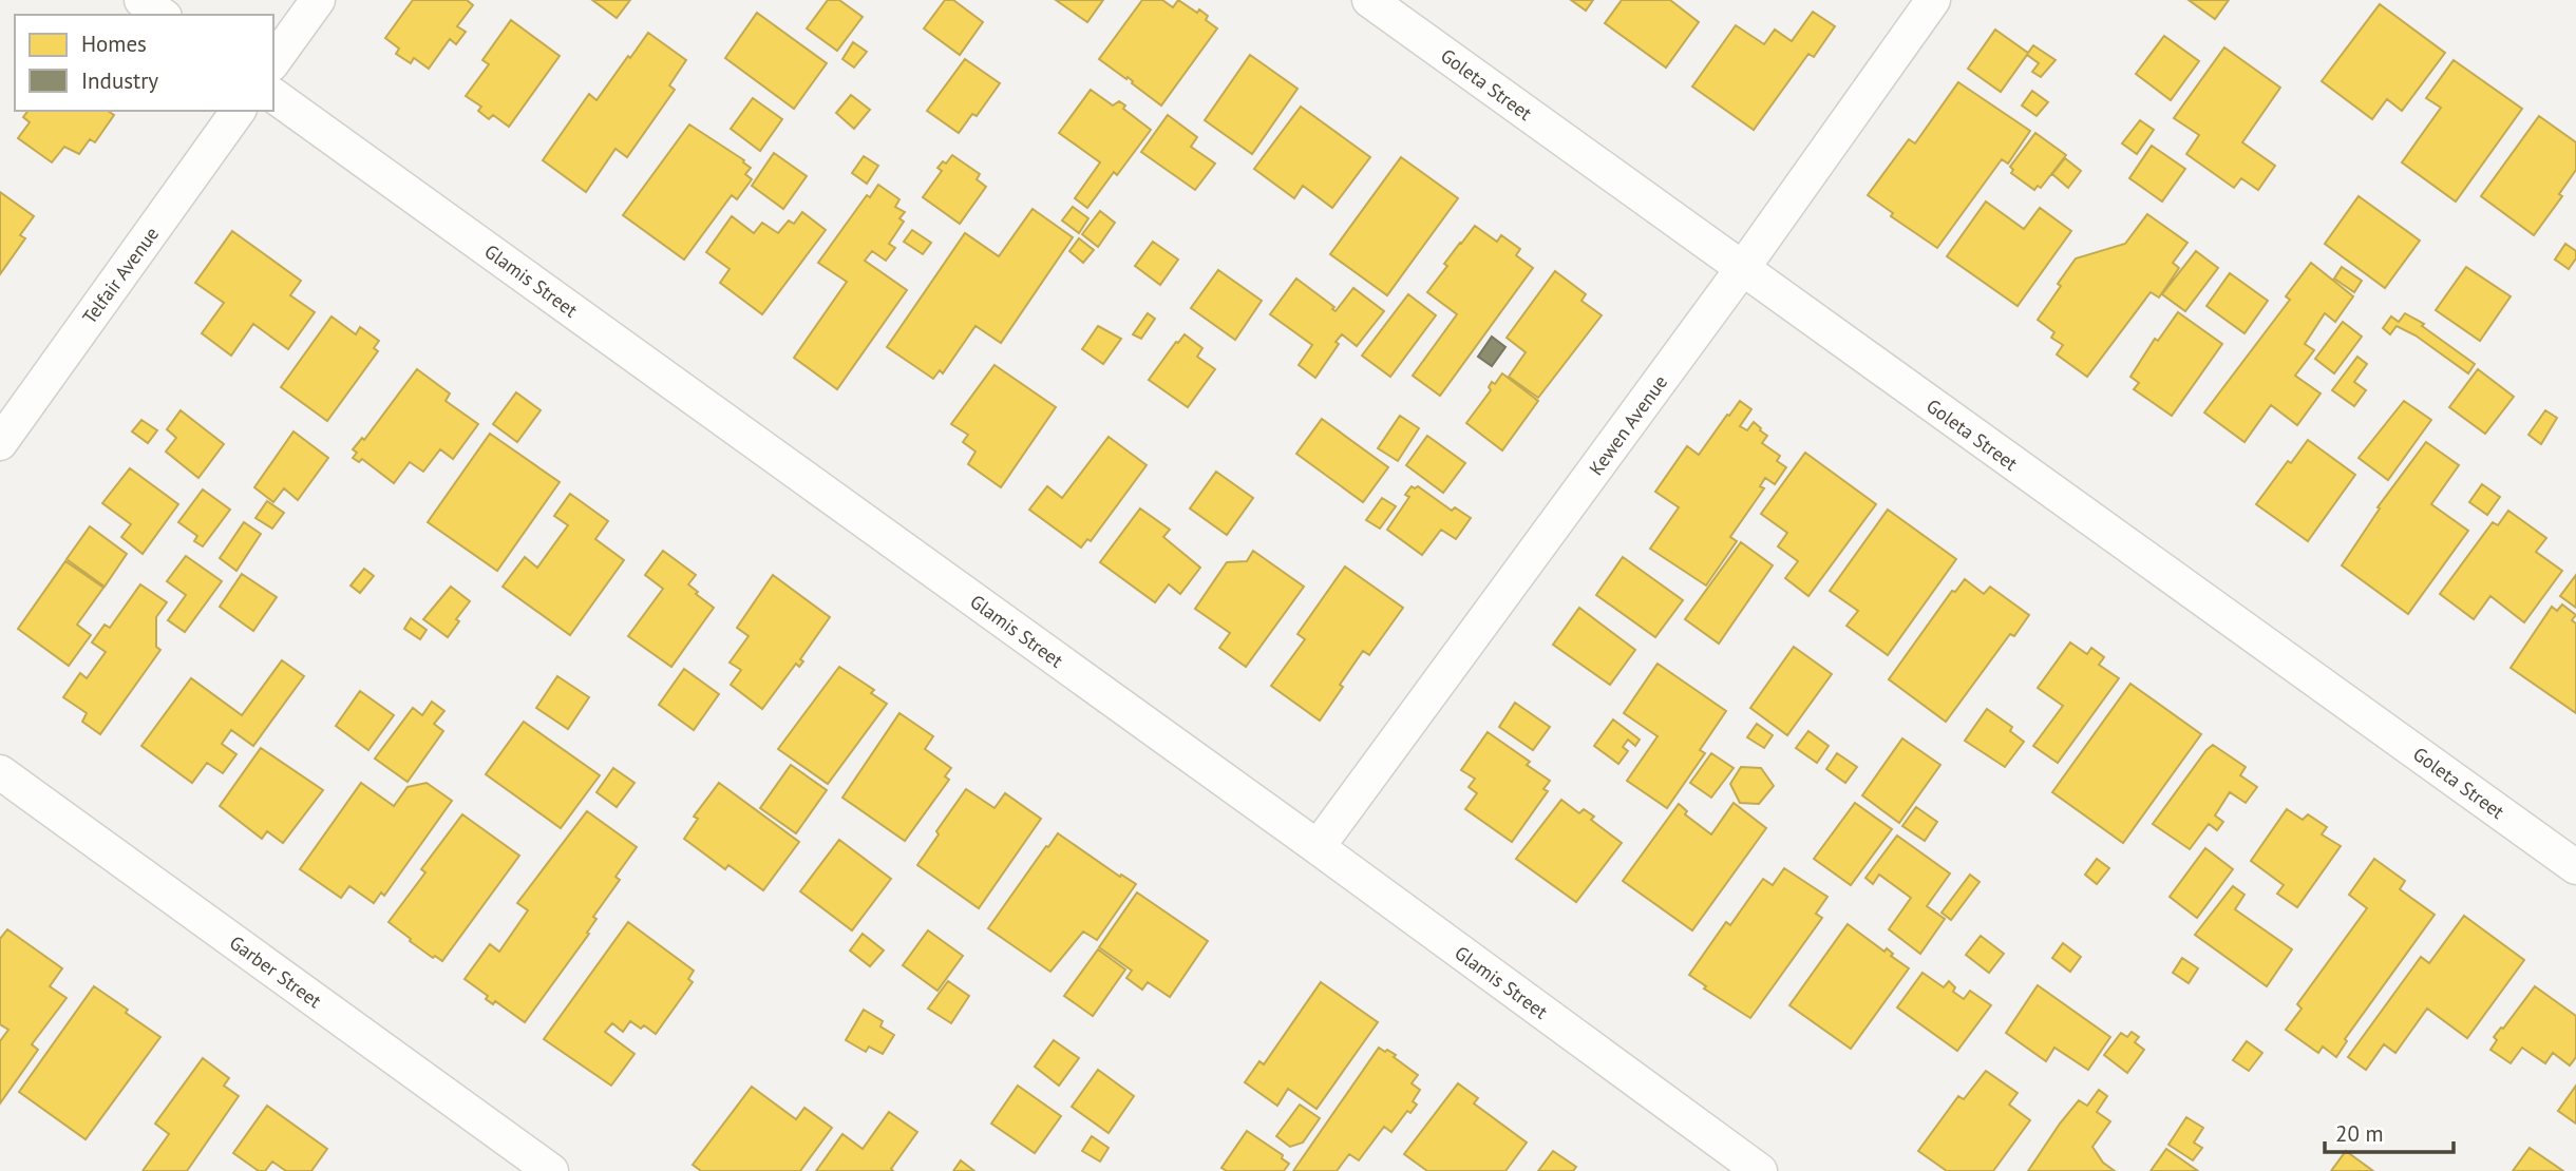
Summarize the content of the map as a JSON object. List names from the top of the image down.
{
  "streets": {
    "street": [
      "Goleta Street",
      "Telfair Avenue",
      "Glamis Street",
      "Kewen Avenue",
      "Garber Street"
    ]
  },
  "crossings": [
    ["Goleta Street", "Kewen Avenue"],
    ["Glamis Street", "Kewen Avenue"]
  ],
  "legend": ["Homes", "Industry"],
  "scale_bar": "20 m"
}
